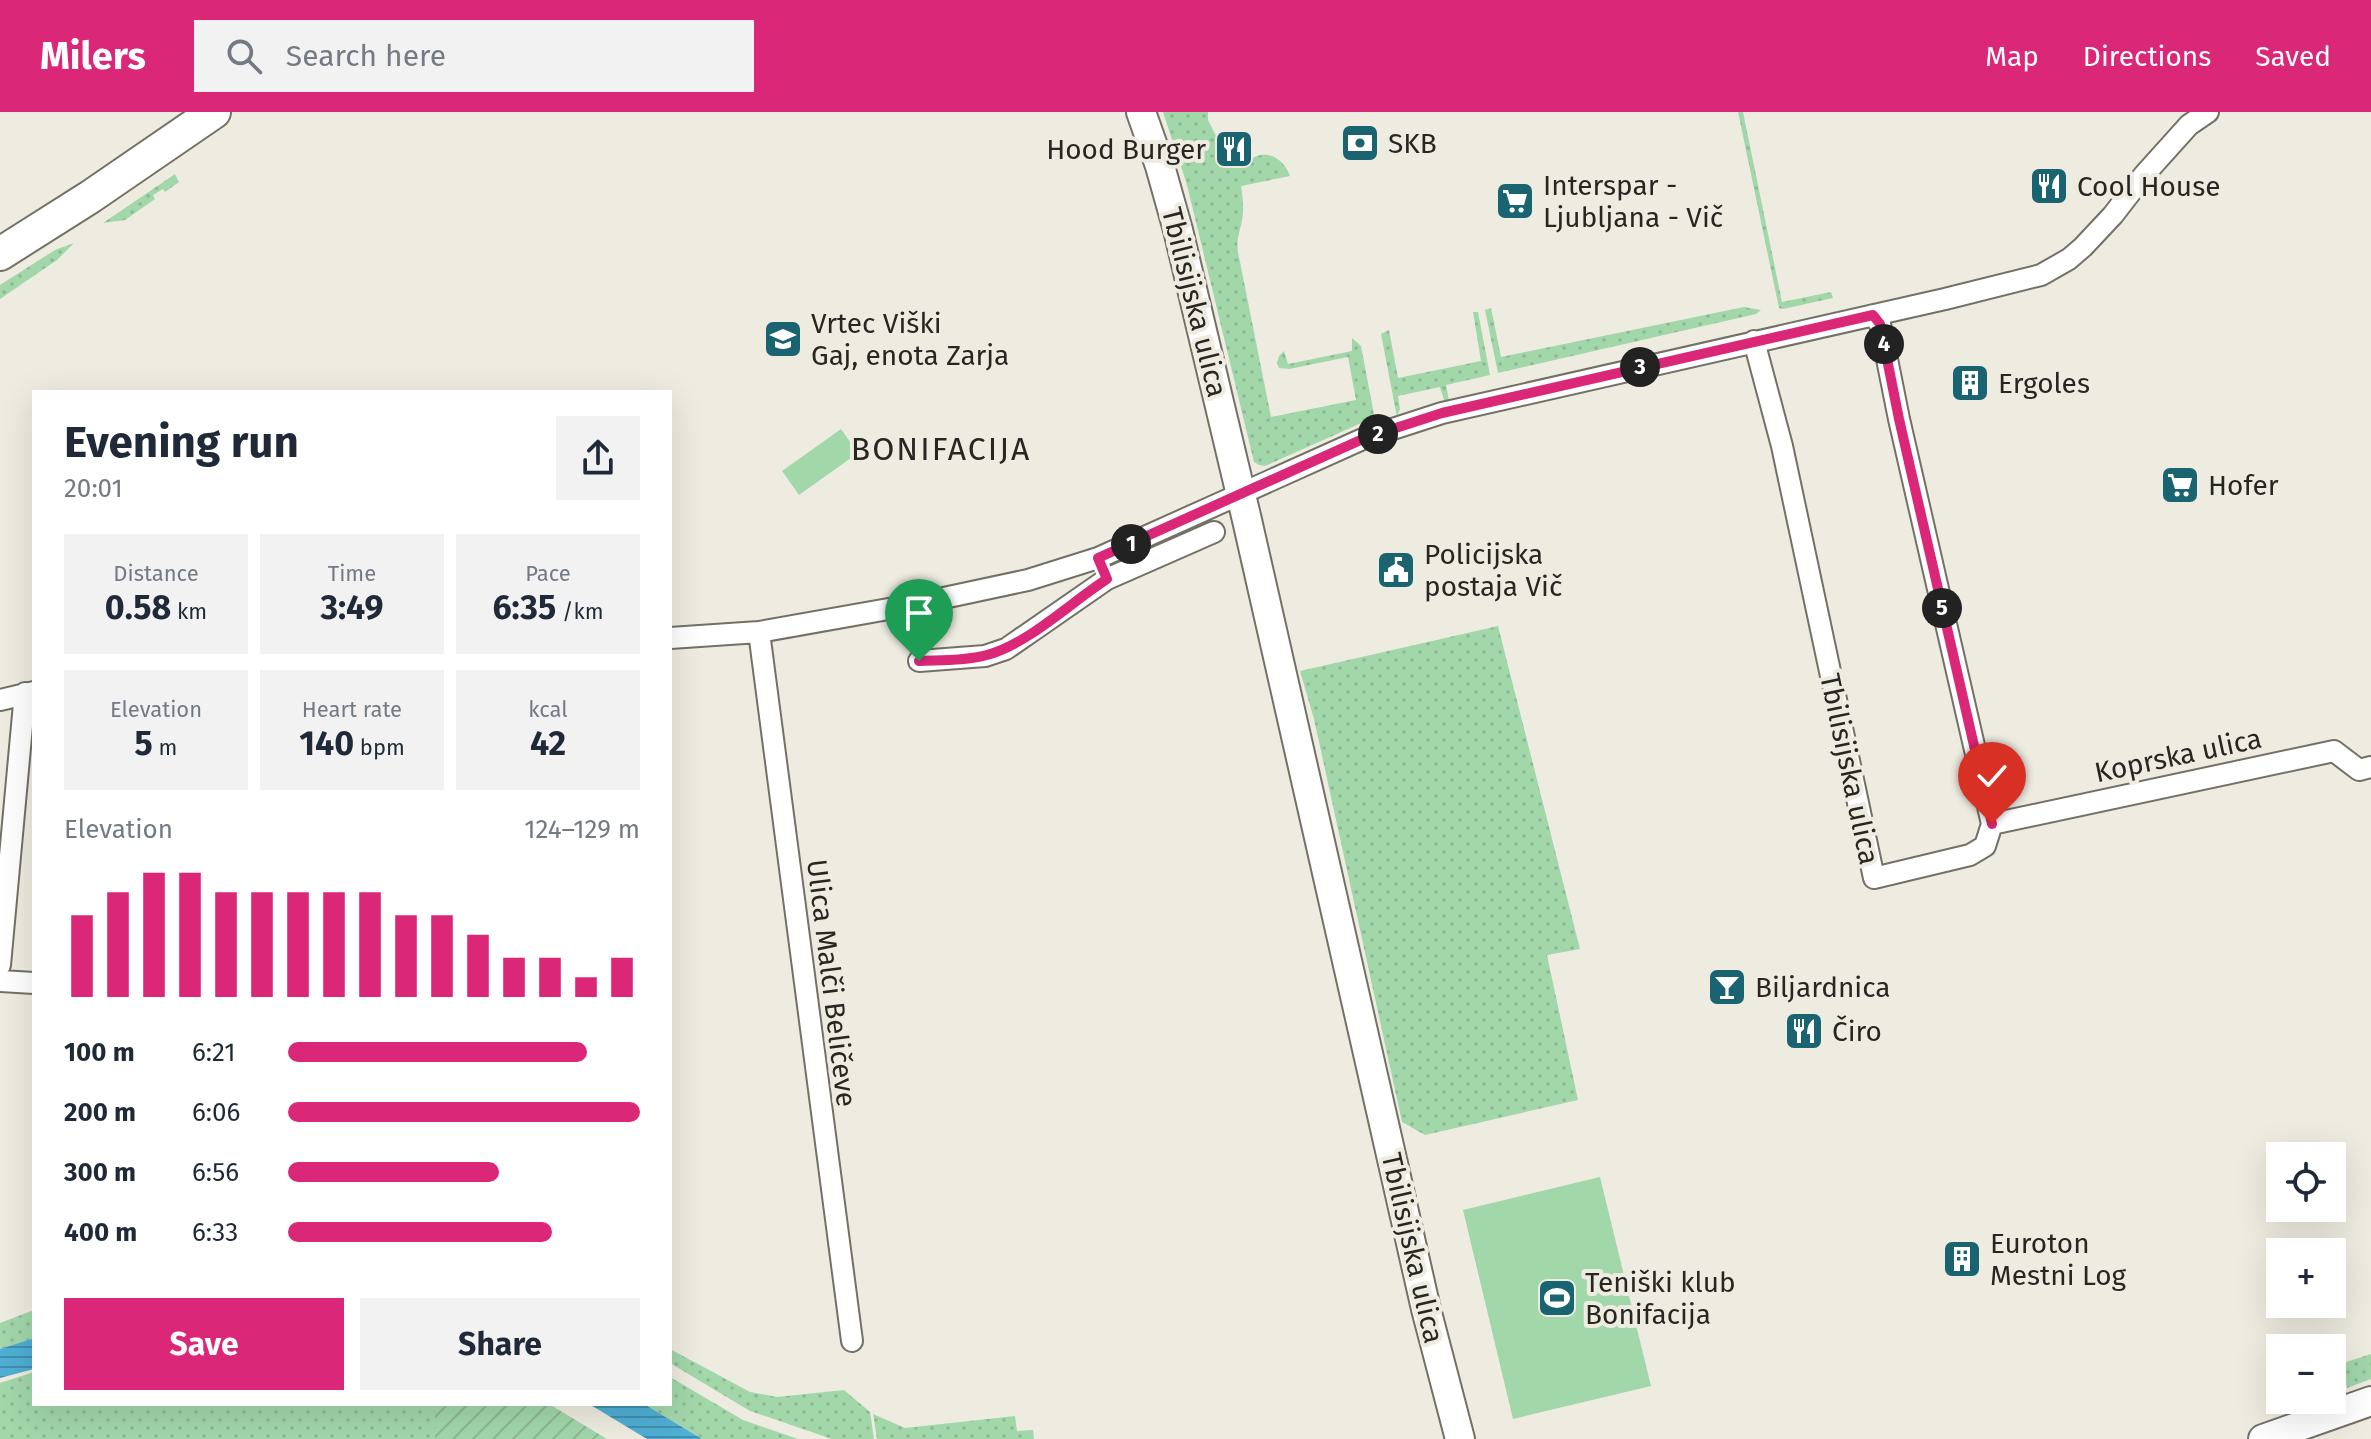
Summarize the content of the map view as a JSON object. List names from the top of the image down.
{
  "streets": {
    "street": ["Tbilisijska ulica", "Koprska ulica", "Ulica Malči Beličeve"]
  },
  "crossings": [
    ["Tbilisijska ulica", "Koprska ulica"]
  ],
  "districts": ["BONIFACIJA"],
  "places": {
    "bank": ["SKB"],
    "restaurant": ["Hood Burger", "Cool House", "Čiro"],
    "supermarket": ["Interspar - Ljubljana - Vič", "Hofer"],
    "school or university": ["Vrtec Viški Gaj, enota Zarja"],
    "building": ["Ergoles", "Euroton Mestni Log"],
    "public building": ["Policijska postaja Vič"],
    "bar": ["Biljardnica"],
    "sports": ["Teniški klub Bonifacija"]
  },
  "page": {
    "header": "Milers",
    "search": "Search here",
    "nav": ["Map", "Directions", "Saved"],
    "pins": [
      "4",
      "3",
      "2",
      "1",
      "5"
    ],
    "heading": ["Evening run", "20:01"],
    "stats": [
      ["Distance", "0.58 km"],
      ["Time", "3:49"],
      ["Pace", "6:35 /km"],
      ["Elevation", "5 m"],
      ["Heart rate", "140 bpm"],
      ["kcal", "42"]
    ],
    "chart": ["Elevation", "124–129 m"],
    "list": [
      {
        "name": "100 m",
        "note": "6:21"
      },
      {
        "name": "200 m",
        "note": "6:06"
      },
      {
        "name": "300 m",
        "note": "6:56"
      },
      {
        "name": "400 m",
        "note": "6:33"
      }
    ],
    "map_buttons": ["+", "−"],
    "buttons": ["Save", "Share"]
  }
}
